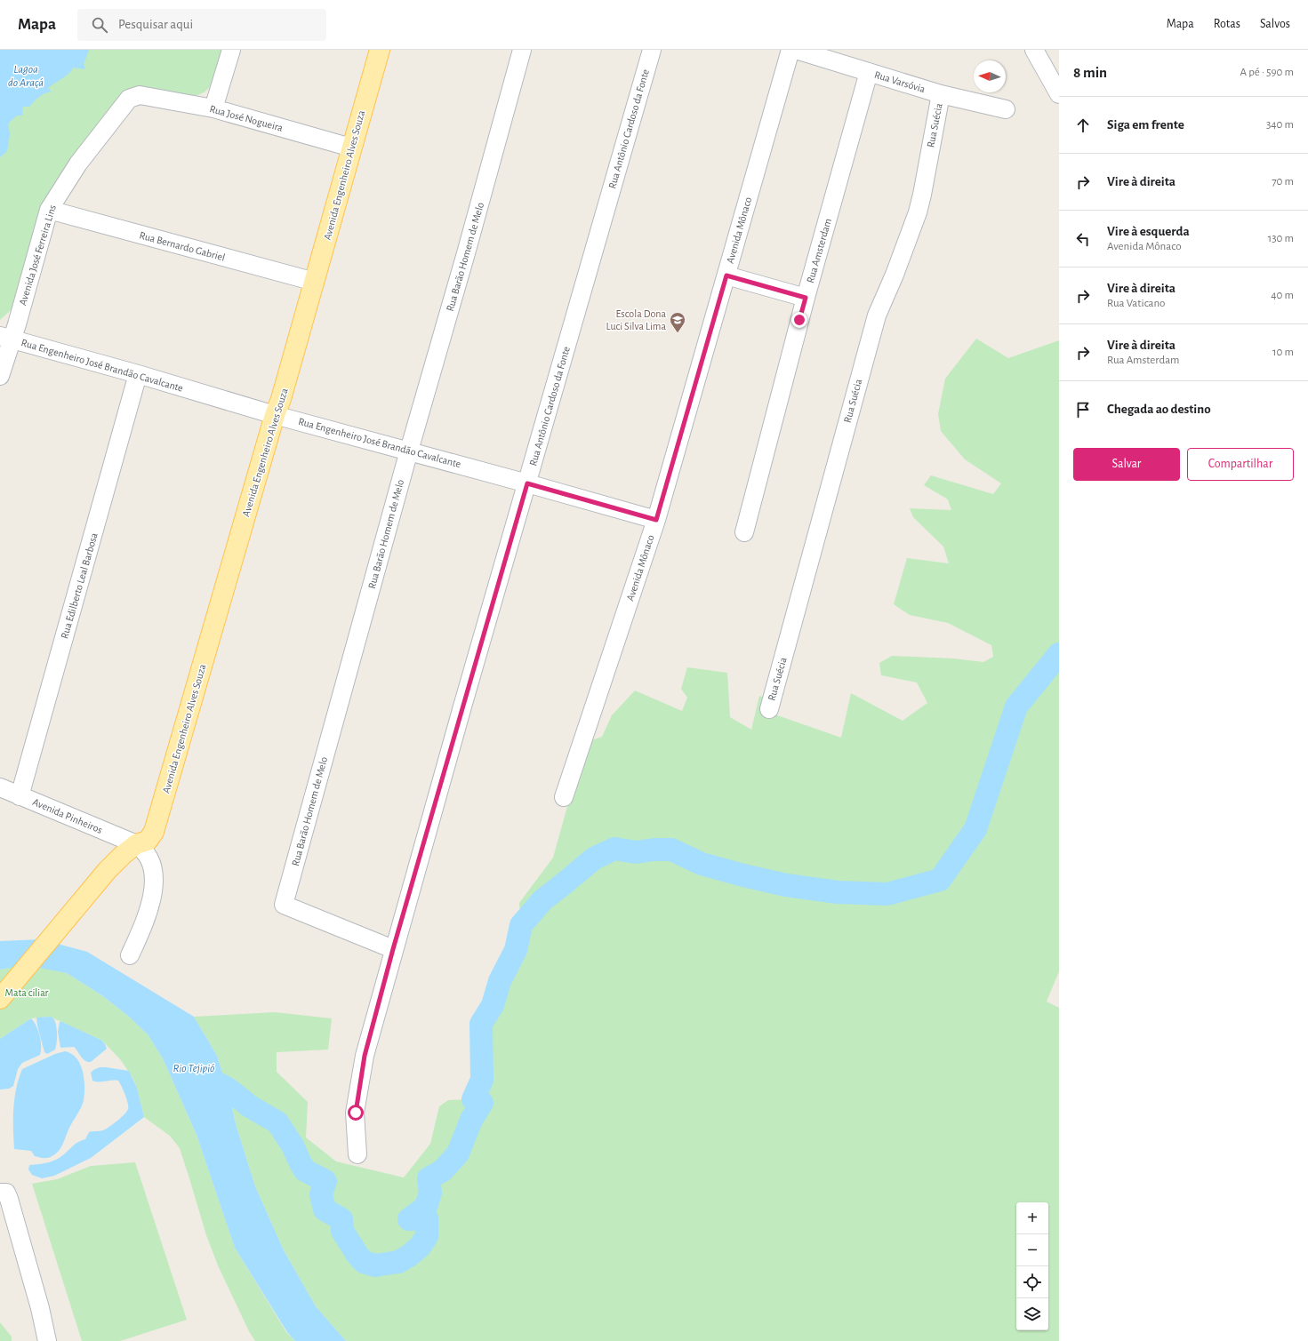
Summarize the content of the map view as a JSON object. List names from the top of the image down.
{
  "streets": {
    "main road": ["Avenida Engenheiro Alves Souza"],
    "street": [
      "Rua Varsóvia",
      "Rua José Nogueira",
      "Rua Suécia",
      "Rua Antônio Cardoso da Fonte",
      "Avenida Mônaco",
      "Rua Bernardo Gabriel",
      "Rua Amsterdam",
      "Avenida José Ferreira Lins",
      "Rua Barão Homem de Melo",
      "Rua Engenheiro José Brandão Cavalcante",
      "Rua Edilberto Leal Barbosa",
      "Avenida Pinheiros"
    ]
  },
  "crossings": [
    ["Rua Varsóvia", "Rua Suécia"],
    ["Rua Varsóvia", "Rua Amsterdam"],
    ["Rua José Nogueira", "Avenida Engenheiro Alves Souza"],
    ["Rua José Nogueira", "Avenida José Ferreira Lins"],
    ["Rua Antônio Cardoso da Fonte", "Rua Barão Homem de Melo"],
    ["Rua Antônio Cardoso da Fonte", "Rua Engenheiro José Brandão Cavalcante"],
    ["Avenida Engenheiro Alves Souza", "Rua Bernardo Gabriel"],
    ["Avenida Engenheiro Alves Souza", "Rua Engenheiro José Brandão Cavalcante"],
    ["Avenida Engenheiro Alves Souza", "Avenida Pinheiros"],
    ["Avenida Mônaco", "Rua Engenheiro José Brandão Cavalcante"],
    ["Rua Bernardo Gabriel", "Avenida José Ferreira Lins"],
    ["Avenida José Ferreira Lins", "Rua Engenheiro José Brandão Cavalcante"],
    ["Rua Barão Homem de Melo", "Rua Engenheiro José Brandão Cavalcante"],
    ["Rua Engenheiro José Brandão Cavalcante", "Rua Edilberto Leal Barbosa"],
    ["Rua Edilberto Leal Barbosa", "Avenida Pinheiros"]
  ],
  "water": ["Lagoa do Araçá", "Rio Tejipió"],
  "parks": ["Mata ciliar"],
  "places": {
    "school or university": ["Escola Dona Luci Silva Lima"]
  },
  "north": "left",
  "page": {
    "header": "Mapa",
    "search": "Pesquisar aqui",
    "nav": ["Mapa", "Rotas", "Salvos"],
    "heading": ["8 min", "A pé · 590 m"],
    "list": [
      ["Siga em frente", "340 m"],
      ["Vire à direita", "70 m"],
      ["Vire à esquerda", "Avenida Mônaco", "130 m"],
      ["Vire à direita", "Rua Vaticano", "40 m"],
      ["Vire à direita", "Rua Amsterdam", "10 m"],
      "Chegada ao destino"
    ],
    "buttons": ["Salvar", "Compartilhar"],
    "map_buttons": ["+", "−"]
  }
}
